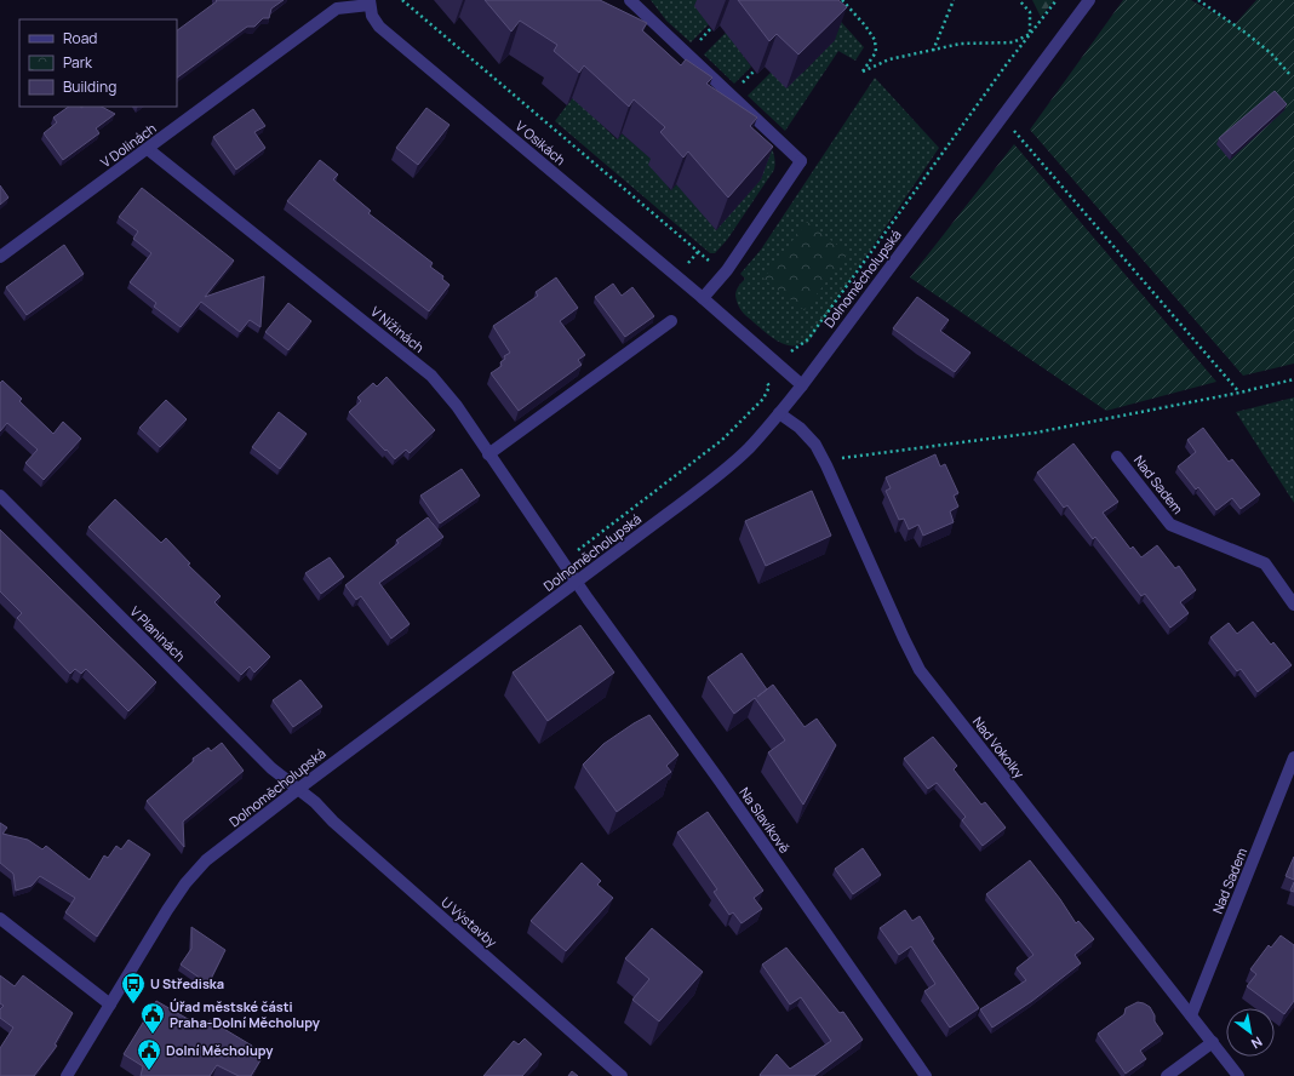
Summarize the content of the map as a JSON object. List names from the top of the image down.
{
  "streets": {
    "street": [
      "V Osikách",
      "V Dolinách",
      "Dolnoměcholupská",
      "V Nížinách",
      "Nad Sadem",
      "V Planinách",
      "Nad Vokolky",
      "Na Slavíkově",
      "U Výstavby"
    ]
  },
  "crossings": [
    ["V Osikách", "V Dolinách"],
    ["V Osikách", "Dolnoměcholupská"],
    ["V Dolinách", "V Nížinách"],
    ["Dolnoměcholupská", "V Nížinách"],
    ["Dolnoměcholupská", "V Planinách"],
    ["Dolnoměcholupská", "Nad Vokolky"],
    ["Dolnoměcholupská", "Na Slavíkově"],
    ["Dolnoměcholupská", "U Výstavby"],
    ["V Nížinách", "Na Slavíkově"],
    ["Nad Sadem", "Nad Vokolky"],
    ["V Planinách", "U Výstavby"]
  ],
  "places": {
    "bus stop": ["U Střediska"],
    "public building": ["Úřad městské části Praha-Dolní Měcholupy", "Dolní Měcholupy"]
  },
  "legend": ["Road", "Park", "Building"],
  "north": "bottom right"
}
